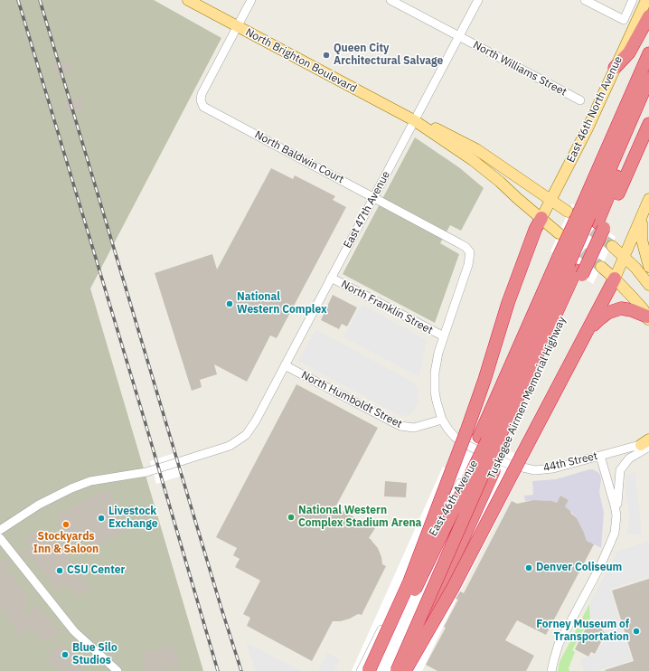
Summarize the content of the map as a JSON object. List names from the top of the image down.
{
  "streets": {
    "highway": ["Tuskegee Airmen Memorial Highway"],
    "main road": ["North Brighton Boulevard", "East 46th North Avenue"],
    "street": [
      "North Williams Street",
      "North Baldwin Court",
      "East 47th Avenue",
      "North Franklin Street",
      "North Humboldt Street",
      "44th Street",
      "East 46th Avenue"
    ]
  },
  "crossings": [
    ["North Brighton Boulevard", "East 46th North Avenue"],
    ["North Brighton Boulevard", "North Baldwin Court"],
    ["North Brighton Boulevard", "East 47th Avenue"],
    ["North Williams Street", "East 47th Avenue"],
    ["North Baldwin Court", "East 47th Avenue"],
    ["North Baldwin Court", "North Franklin Street"],
    ["East 47th Avenue", "North Franklin Street"],
    ["East 47th Avenue", "North Humboldt Street"],
    ["North Humboldt Street", "44th Street"],
    ["44th Street", "East 46th Avenue"]
  ],
  "places": [
    "Queen City Architectural Salvage",
    "National Western Complex",
    "National Western Complex Stadium Arena",
    "Livestock Exchange",
    "Stockyards Inn & Saloon",
    "Denver Coliseum",
    "CSU Center",
    "Forney Museum of Transportation",
    "Blue Silo Studios"
  ]
}
